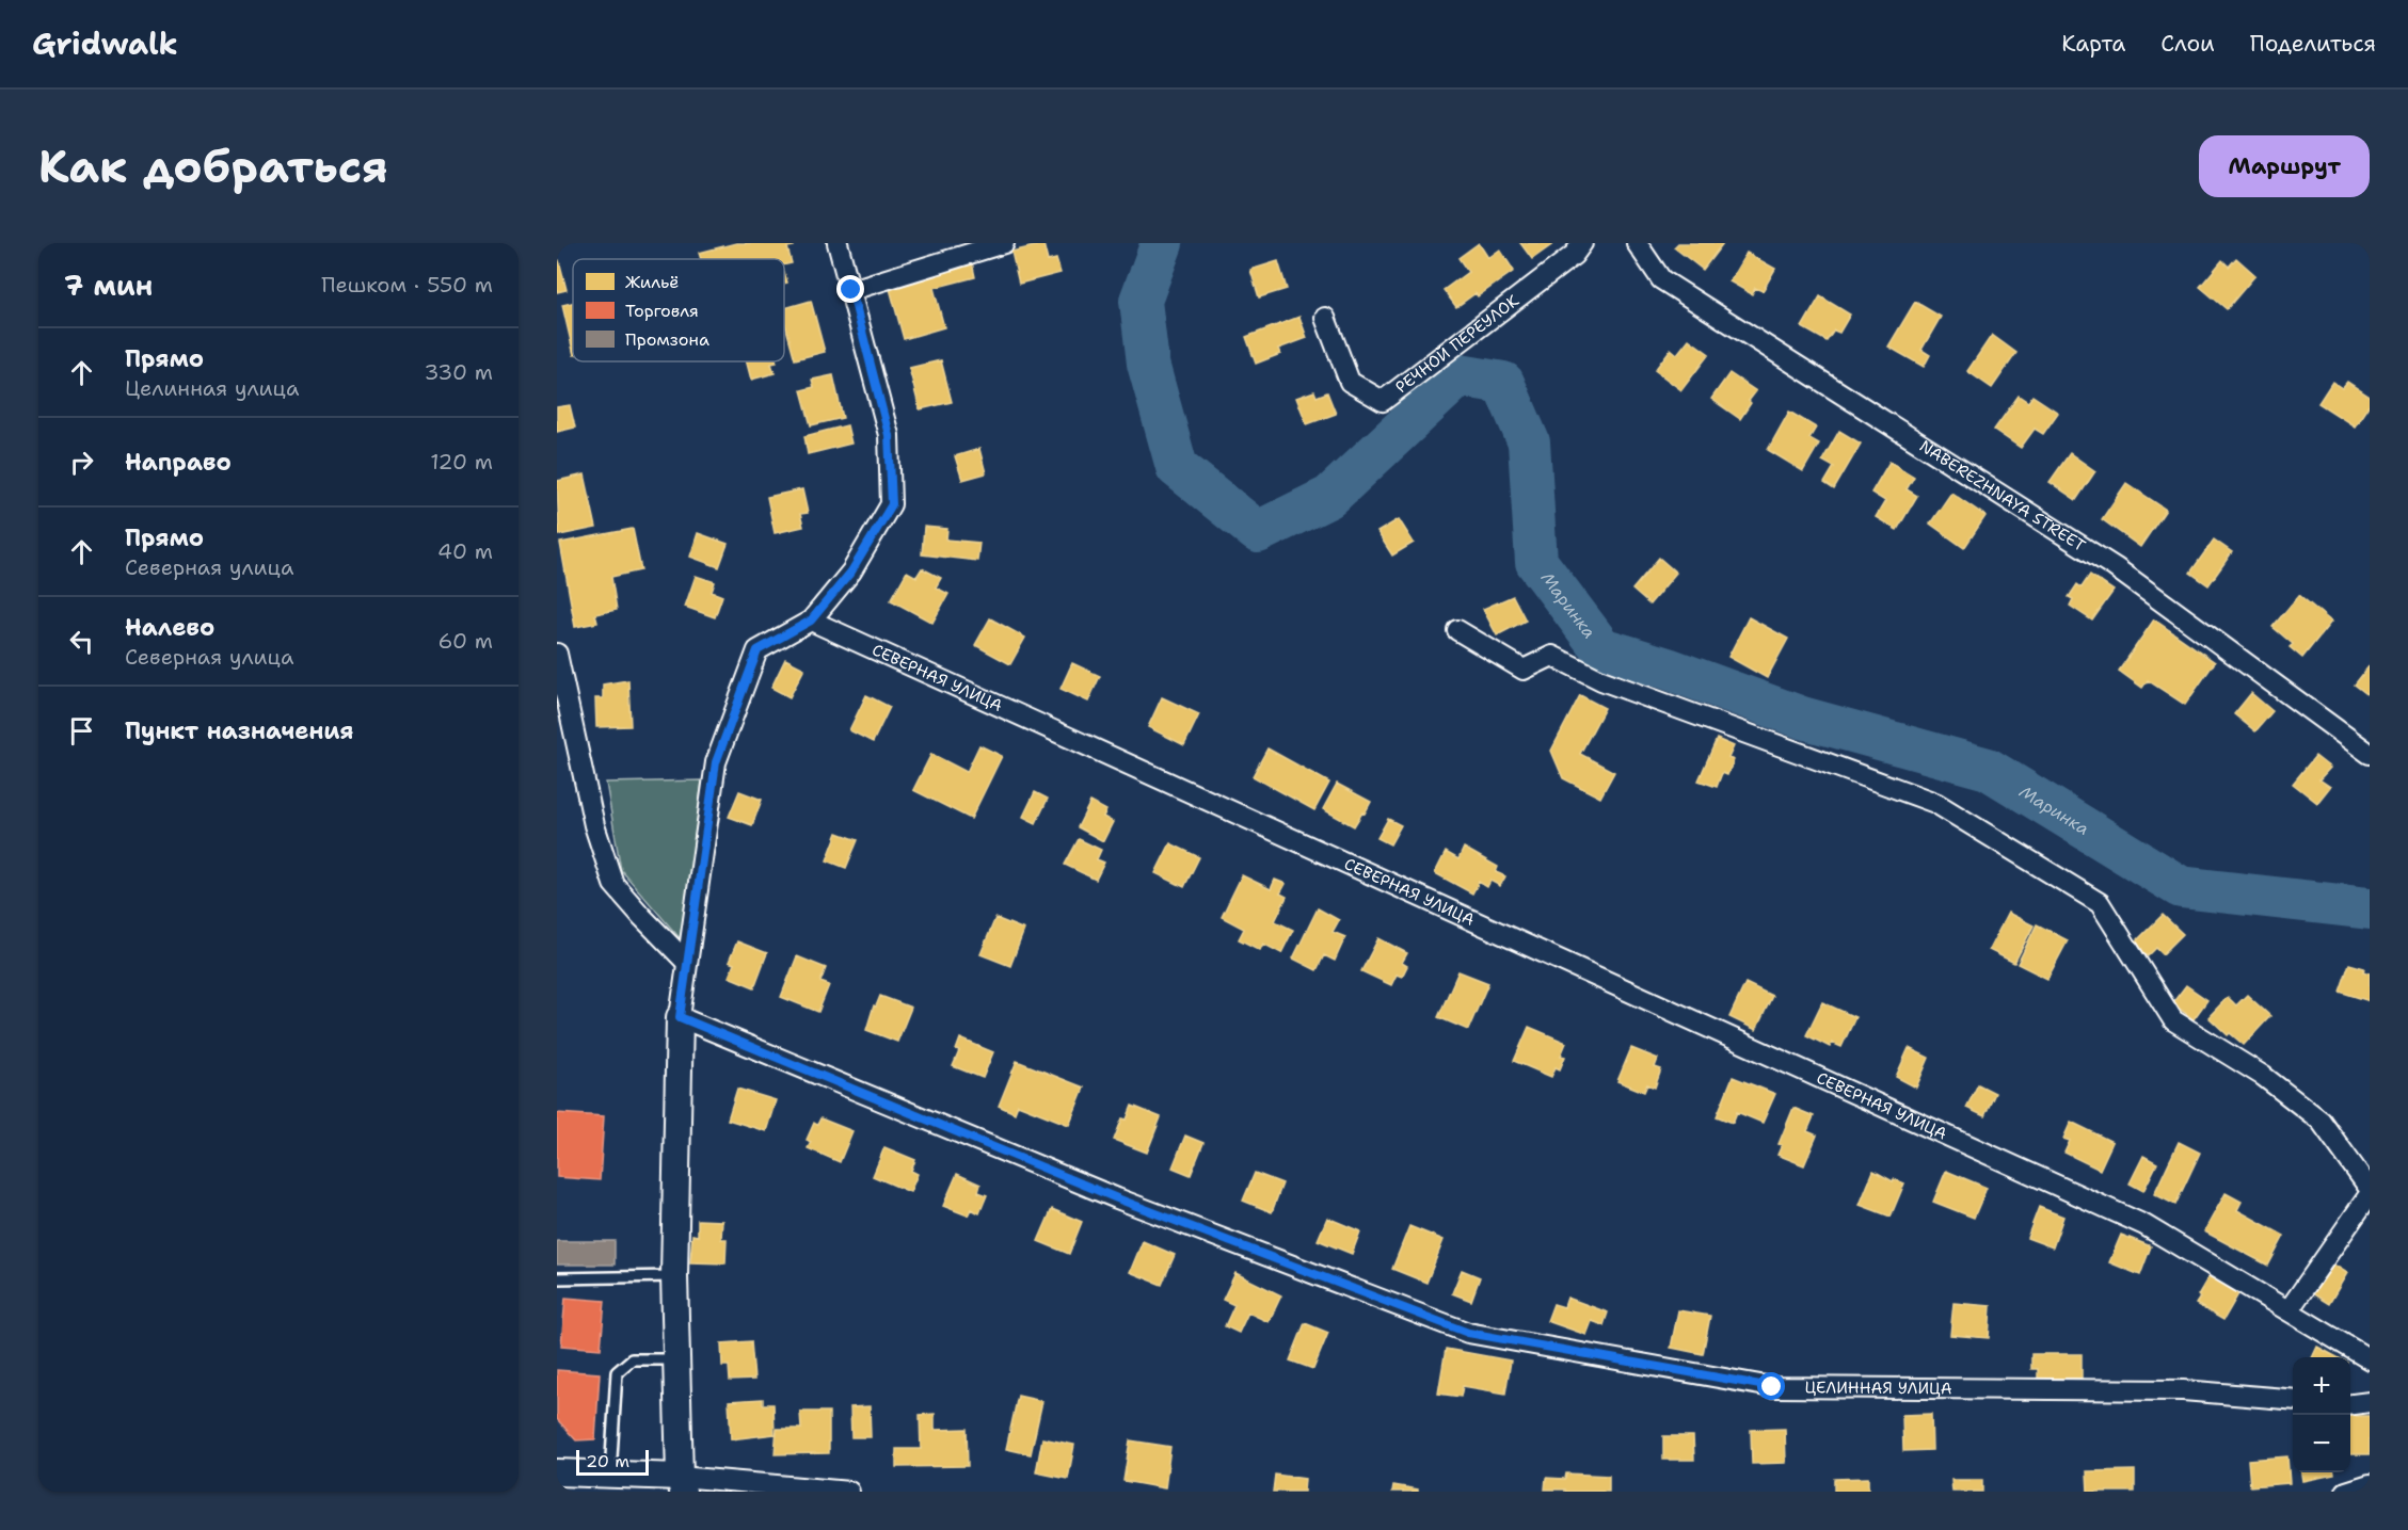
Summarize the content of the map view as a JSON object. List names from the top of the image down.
{
  "streets": {
    "street": [
      "РЕЧНОЙ ПЕРЕУЛОК",
      "NABEREZHNAYA STREET",
      "СЕВЕРНАЯ УЛИЦА",
      "ЦЕЛИННАЯ УЛИЦА"
    ]
  },
  "water": ["Маринка"],
  "legend": ["Жильё", "Торговля", "Промзона"],
  "scale_bar": "20 m",
  "page": {
    "header": "Gridwalk",
    "nav": ["Карта", "Слои", "Поделиться"],
    "buttons": "Маршрут",
    "title": "Как добраться",
    "heading": ["7 мин", "Пешком · 550 m"],
    "list": [
      ["Прямо", "Целинная улица", "330 m"],
      ["Направо", "120 m"],
      ["Прямо", "Северная улица", "40 m"],
      ["Налево", "Северная улица", "60 m"],
      "Пункт назначения"
    ],
    "map_buttons": ["+", "−"],
    "scale": "20 m"
  }
}
